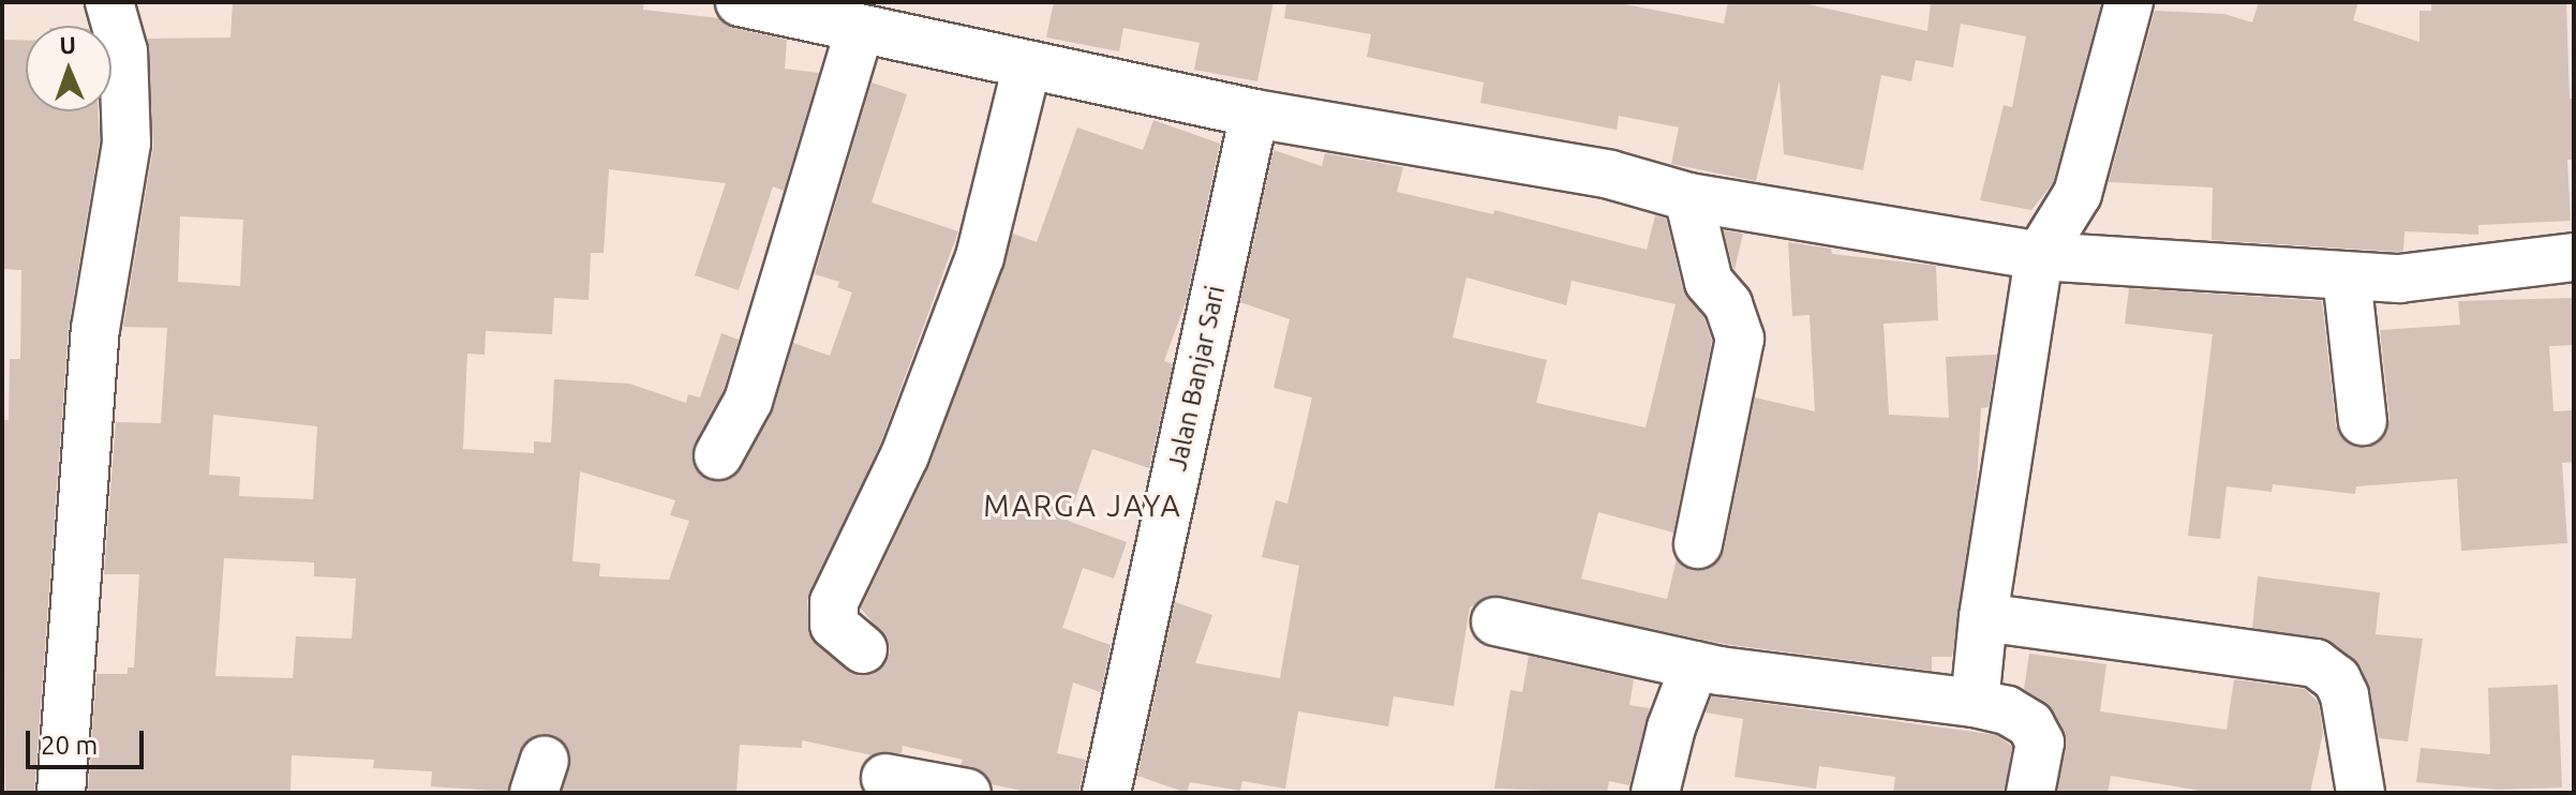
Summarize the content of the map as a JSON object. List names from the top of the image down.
{
  "streets": {
    "street": ["Jalan Banjar Sari"]
  },
  "districts": ["MARGA JAYA"],
  "scale_bar": "20 m",
  "north": "top"
}
